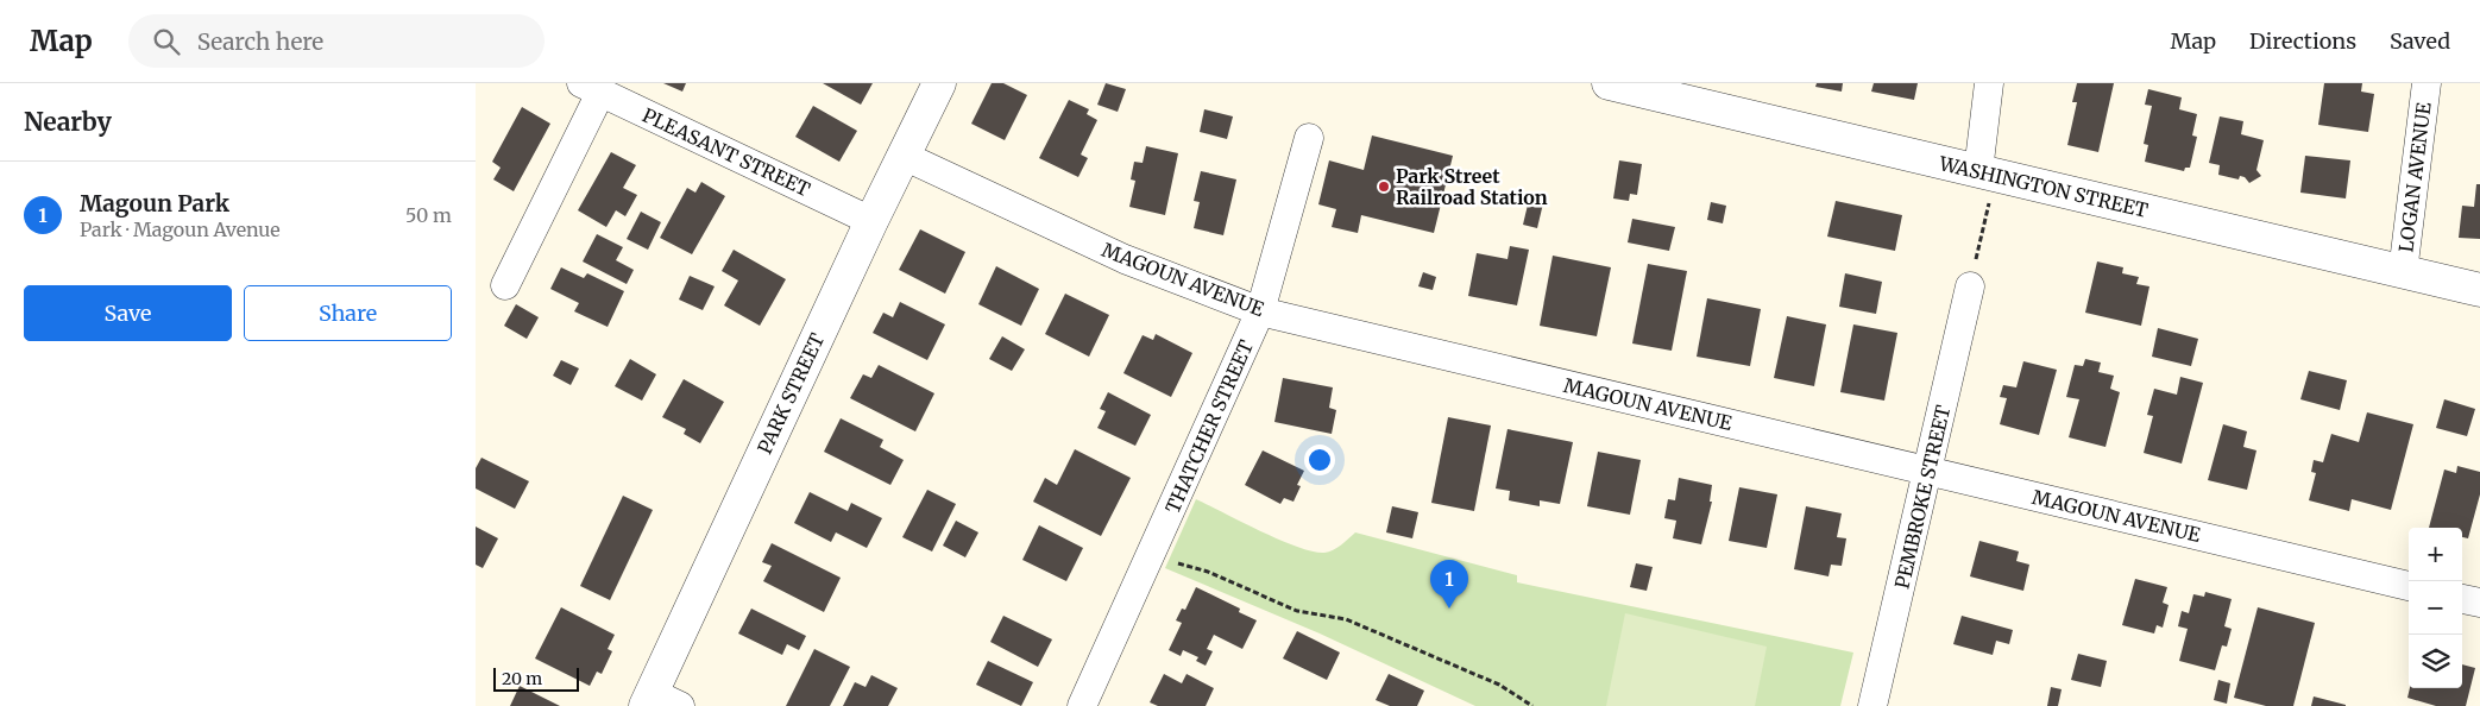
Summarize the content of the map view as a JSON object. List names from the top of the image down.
{
  "streets": {
    "street": [
      "PLEASANT STREET",
      "LOGAN AVENUE",
      "WASHINGTON STREET",
      "MAGOUN AVENUE",
      "PARK STREET",
      "THATCHER STREET",
      "PEMBROKE STREET"
    ]
  },
  "crossings": [
    ["PLEASANT STREET", "PARK STREET"],
    ["LOGAN AVENUE", "WASHINGTON STREET"],
    ["MAGOUN AVENUE", "PARK STREET"],
    ["MAGOUN AVENUE", "THATCHER STREET"],
    ["MAGOUN AVENUE", "PEMBROKE STREET"]
  ],
  "places": ["Park Street Railroad Station"],
  "scale_bar": "20 m",
  "page": {
    "header": "Map",
    "search": "Search here",
    "nav": ["Map", "Directions", "Saved"],
    "heading": "Nearby",
    "list": [
      {
        "mark": "1",
        "name": "Magoun Park",
        "note": "Park · Magoun Avenue",
        "value": "50 m"
      }
    ],
    "buttons": ["Save", "Share"],
    "map_buttons": ["+", "−"],
    "pins": "1",
    "scale": "20 m"
  }
}
